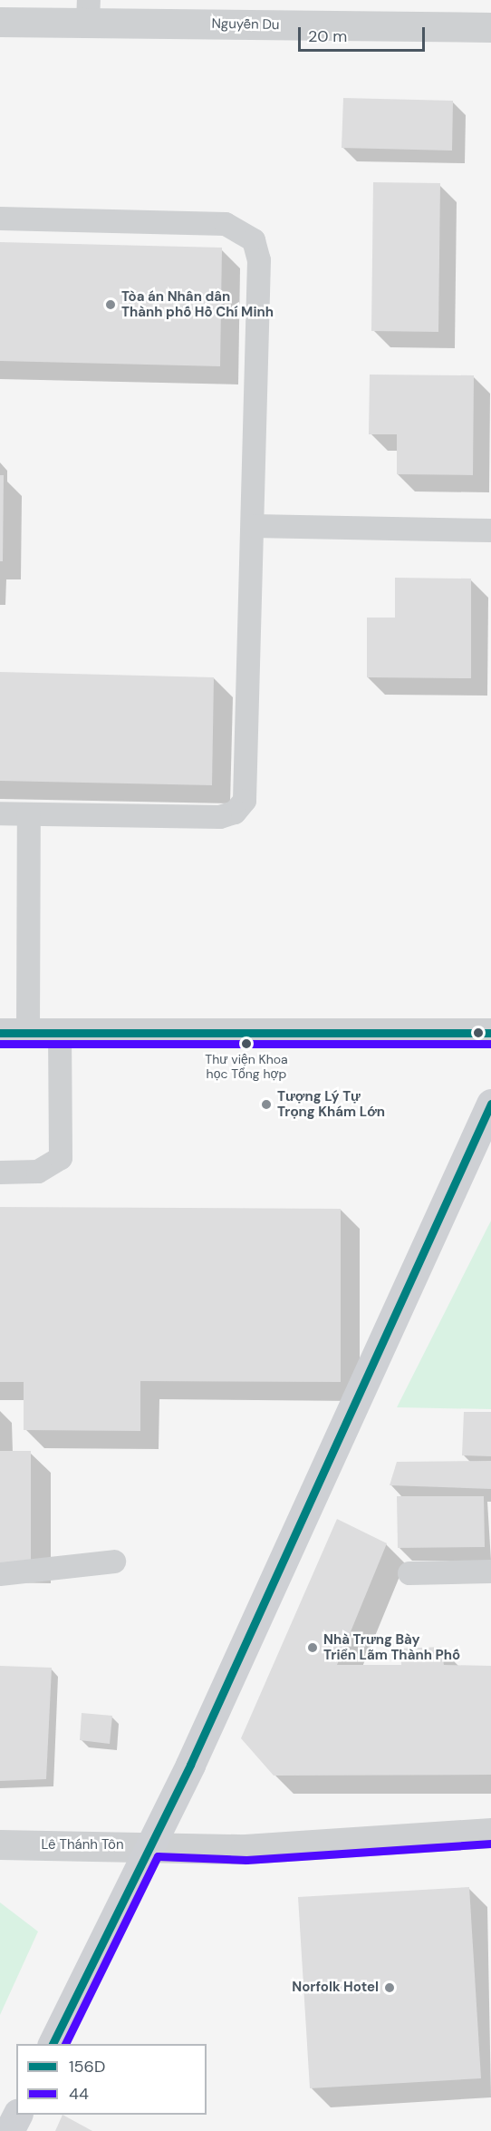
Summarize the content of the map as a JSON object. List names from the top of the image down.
{
  "streets": {
    "street": ["Nguyễn Du", "Lê Thánh Tôn"]
  },
  "places": [
    "Tòa án Nhân dân Thành phố Hồ Chí Minh",
    "Thư viện Khoa học Tổng hợp",
    "Tượng Lý Tự Trọng Khám Lớn",
    "Nhà Trưng Bày Triển Lãm Thành Phố",
    "Norfolk Hotel"
  ],
  "lines": ["transit line 156D", "transit line 44"],
  "legend": ["156D", "44"],
  "scale_bar": "20 m"
}
